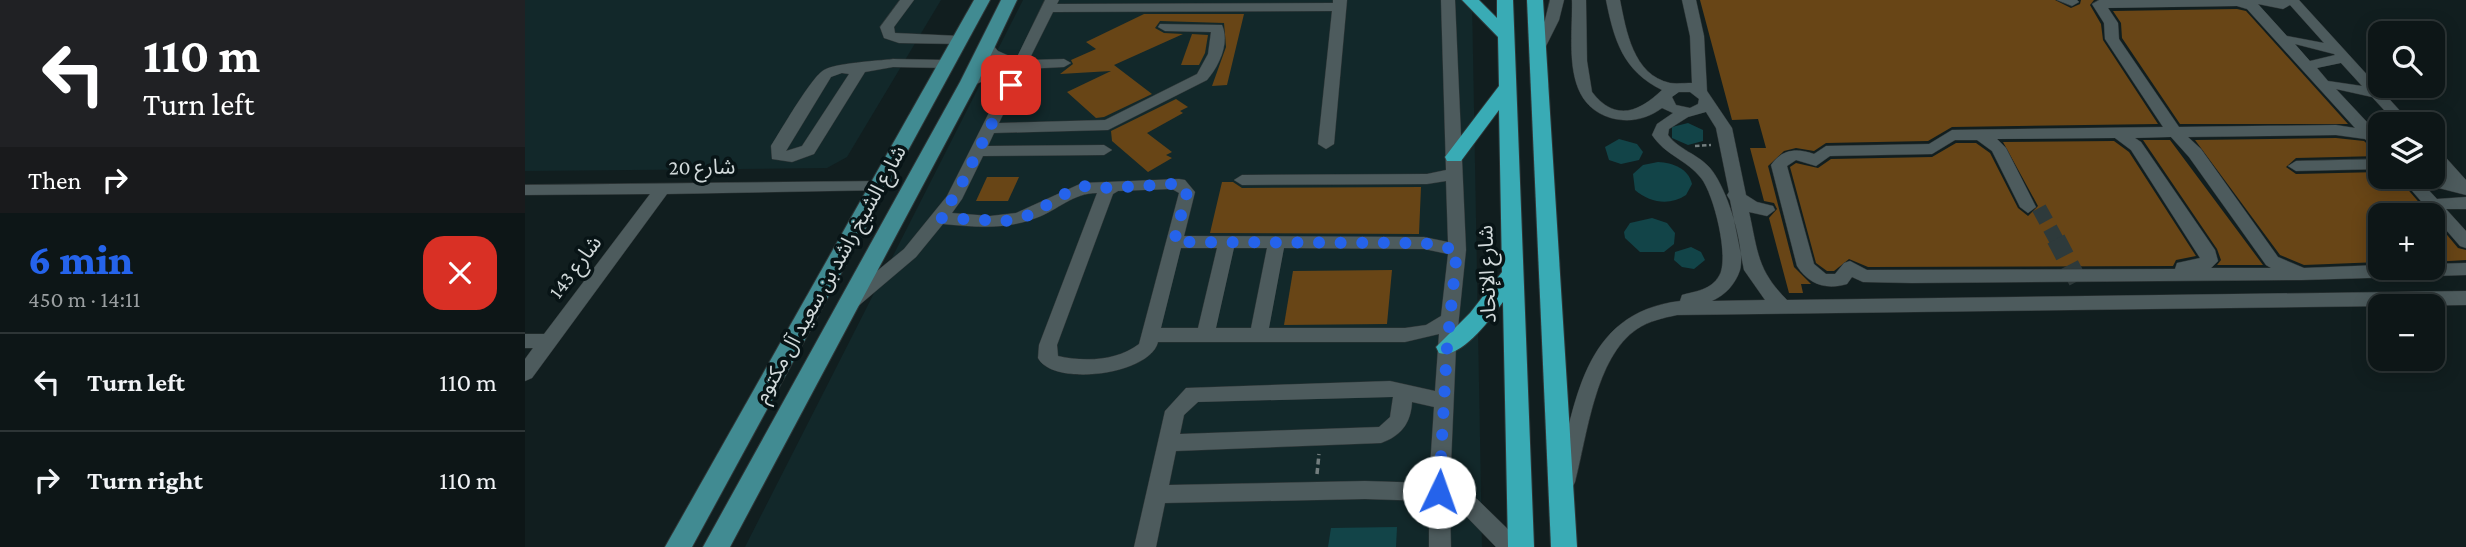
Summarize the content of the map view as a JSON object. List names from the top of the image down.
{
  "streets": {
    "highway": ["شارع الإتحاد"],
    "main road": ["شارع الشيخ راشد بن سعيد آل مكتوم"],
    "street": ["شارع 20", "شارع 143"]
  },
  "crossings": [
    ["شارع 20", "شارع 143"],
    ["شارع 20", "شارع الشيخ راشد بن سعيد آل مكتوم"]
  ],
  "page": {
    "turn": ["110 m", "Turn left"],
    "map_buttons": ["+", "−"],
    "then": "Then",
    "heading": ["6 min", "450 m · 14:11"],
    "list": [
      {
        "name": "Turn left",
        "value": "110 m"
      },
      {
        "name": "Turn right",
        "value": "110 m"
      }
    ]
  }
}
